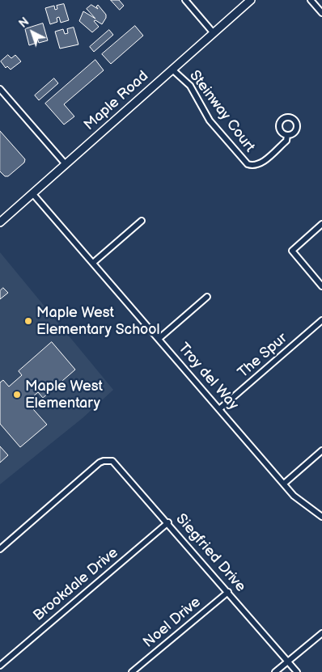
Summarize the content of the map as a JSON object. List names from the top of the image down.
{
  "streets": {
    "main road": ["Maple Road"],
    "street": [
      "Steinway Court",
      "The Spur",
      "Troy del Way",
      "Siegfried Drive",
      "Brookdale Drive",
      "Noel Drive"
    ]
  },
  "crossings": [
    ["Maple Road", "Steinway Court"],
    ["Maple Road", "Troy del Way"],
    ["The Spur", "Troy del Way"],
    ["Siegfried Drive", "Brookdale Drive"],
    ["Siegfried Drive", "Noel Drive"]
  ],
  "places": ["Maple West Elementary School", "Maple West Elementary"],
  "north": "top left"
}
